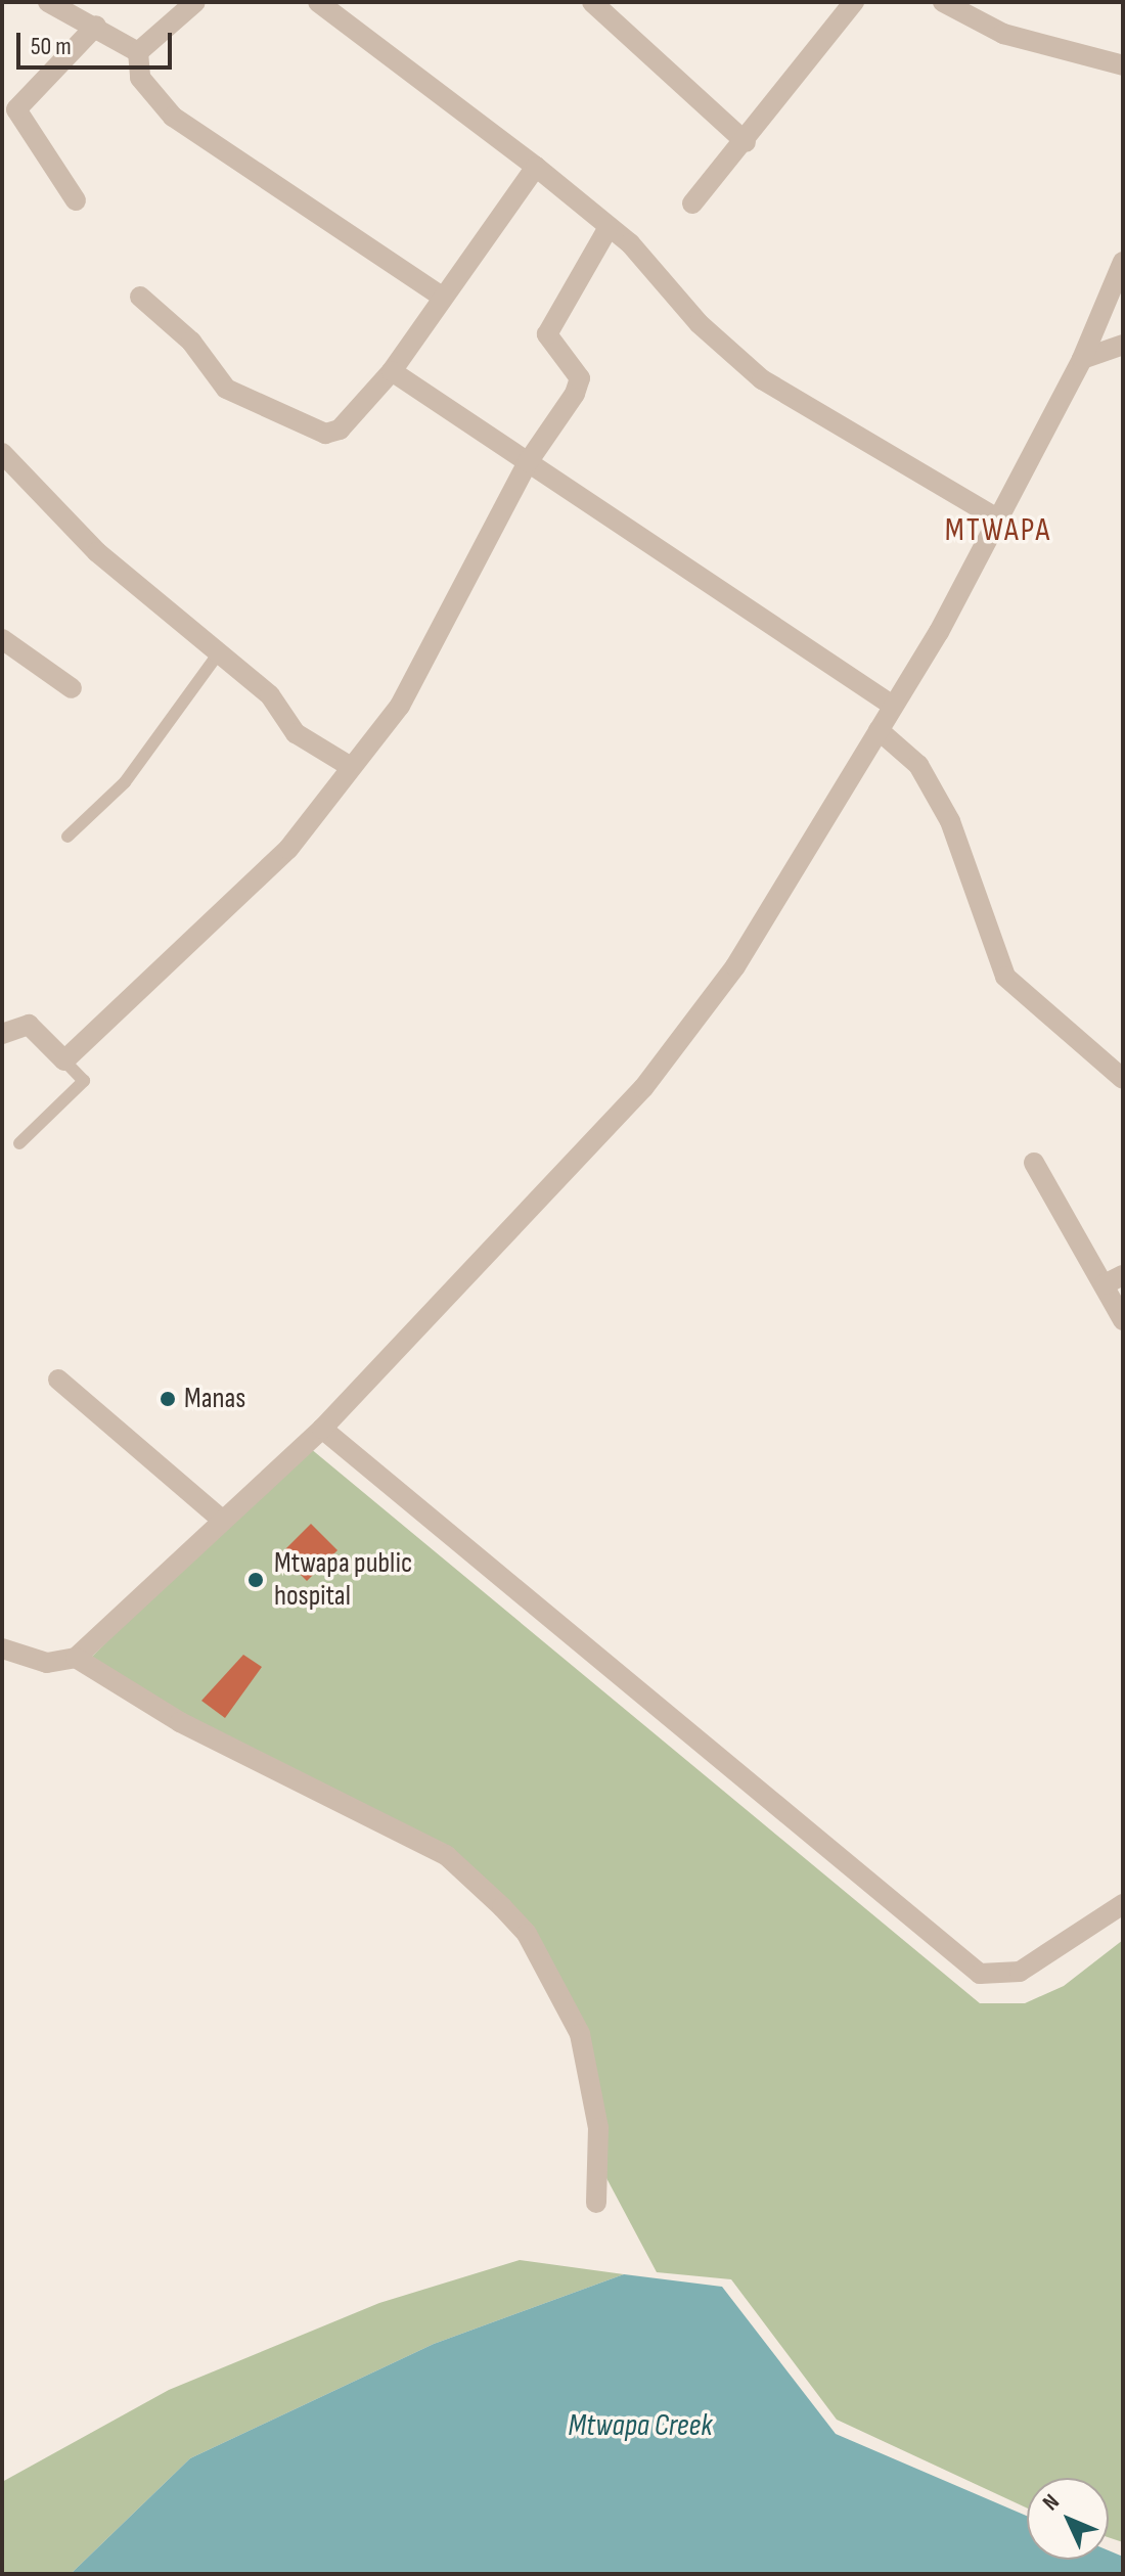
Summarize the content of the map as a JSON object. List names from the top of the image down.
{
  "districts": ["MTWAPA"],
  "water": ["Mtwapa Creek"],
  "places": ["Manas", "Mtwapa public hospital"],
  "scale_bar": "50 m",
  "north": "top left"
}
